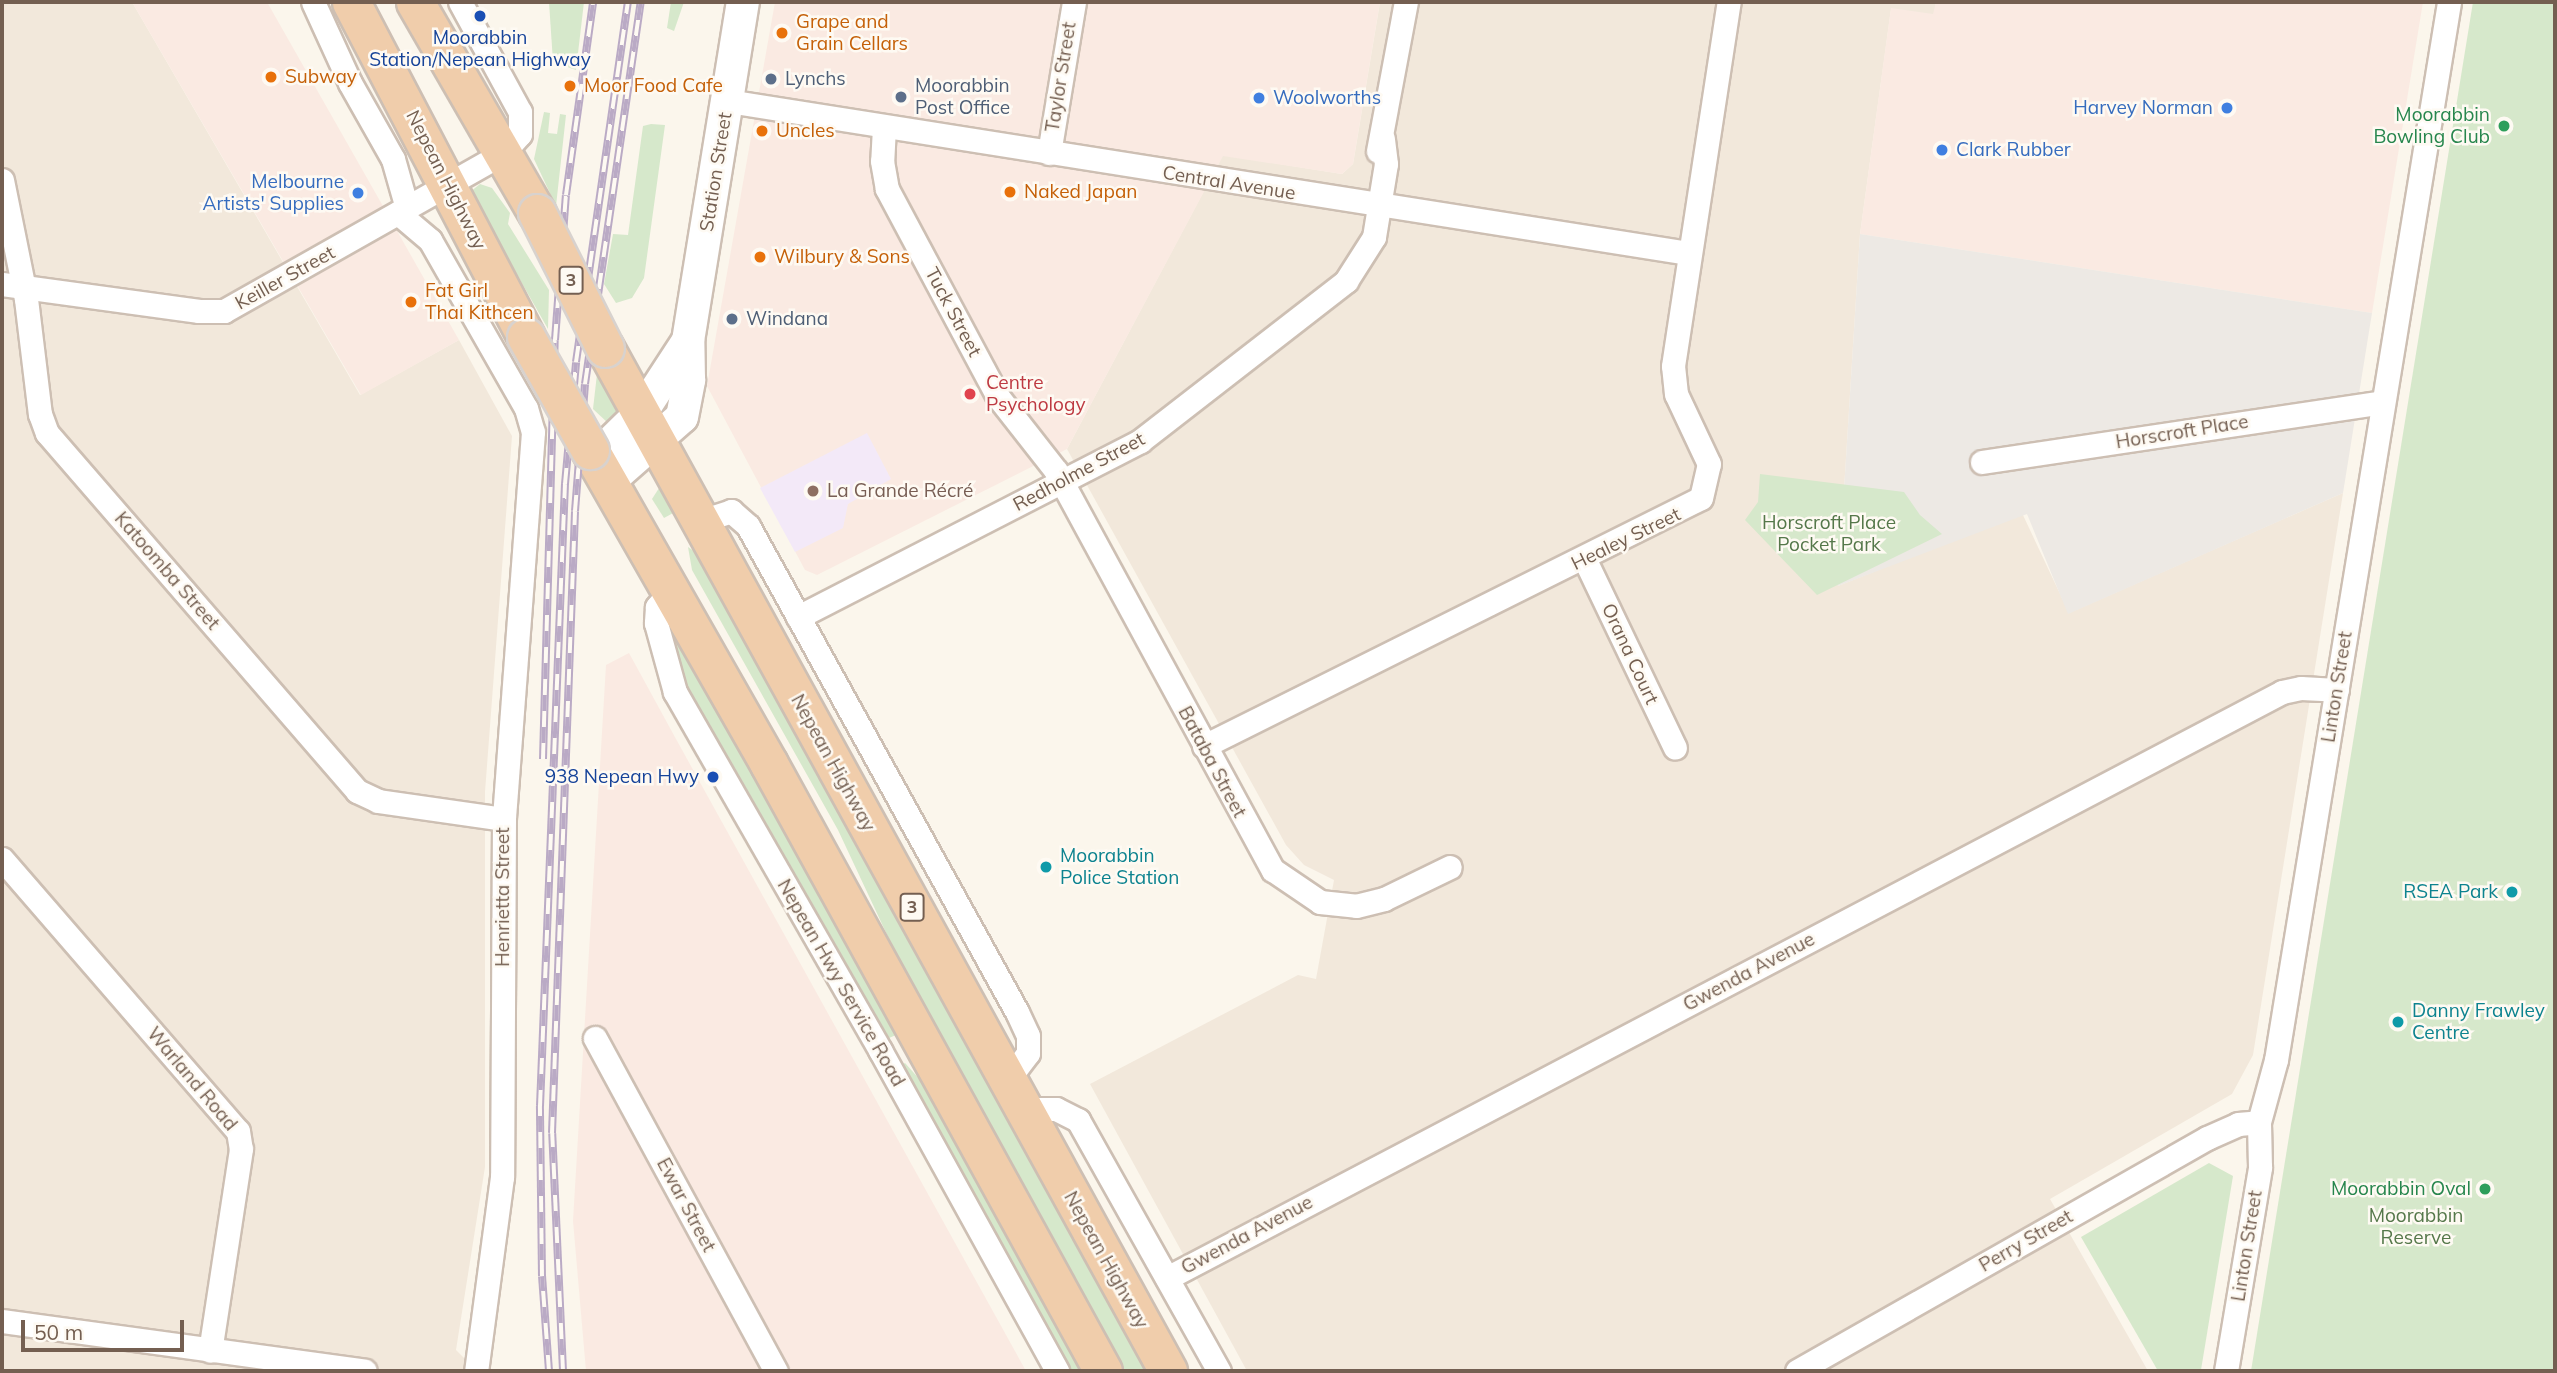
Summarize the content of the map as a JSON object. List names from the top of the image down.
{
  "streets": {
    "highway": ["Nepean Highway", "3"],
    "main road": ["Station Street"],
    "street": [
      "Taylor Street",
      "Central Avenue",
      "Keiller Street",
      "Tuck Street",
      "Horscroft Place",
      "Redholme Street",
      "Healey Street",
      "Katoomba Street",
      "Orana Court",
      "Linton Street",
      "Bataba Street",
      "Henrietta Street",
      "Gwenda Avenue",
      "Nepean Hwy Service Road",
      "Warland Road",
      "Ewar Street",
      "Perry Street"
    ]
  },
  "crossings": [
    ["Taylor Street", "Central Avenue"],
    ["Station Street", "Nepean Highway"],
    ["Station Street", "Central Avenue"],
    ["Nepean Highway", "Keiller Street"],
    ["Nepean Highway", "Henrietta Street"],
    ["Nepean Highway", "Nepean Hwy Service Road"],
    ["Central Avenue", "Tuck Street"],
    ["Central Avenue", "Redholme Street"],
    ["Central Avenue", "Healey Street"],
    ["Keiller Street", "Katoomba Street"],
    ["Tuck Street", "Redholme Street"],
    ["Tuck Street", "Bataba Street"],
    ["Horscroft Place", "Linton Street"],
    ["Redholme Street", "Bataba Street"],
    ["Healey Street", "Orana Court"],
    ["Healey Street", "Bataba Street"],
    ["Katoomba Street", "Henrietta Street"],
    ["Linton Street", "Gwenda Avenue"],
    ["Linton Street", "Perry Street"]
  ],
  "parks": ["Horscroft Place Pocket Park", "Moorabbin Reserve"],
  "places": [
    "Moorabbin Station/Nepean Highway",
    "Grape and Grain Cellars",
    "Subway",
    "Lynchs",
    "Moor Food Cafe",
    "Moorabbin Post Office",
    "Woolworths",
    "Harvey Norman",
    "Moorabbin Bowling Club",
    "Uncles",
    "Clark Rubber",
    "Naked Japan",
    "Melbourne Artists' Supplies",
    "Wilbury & Sons",
    "Fat Girl Thai Kithcen",
    "Windana",
    "Centre Psychology",
    "La Grande Récré",
    "938 Nepean Hwy",
    "Moorabbin Police Station",
    "RSEA Park",
    "Danny Frawley Centre",
    "Moorabbin Oval"
  ],
  "scale_bar": "50 m"
}
